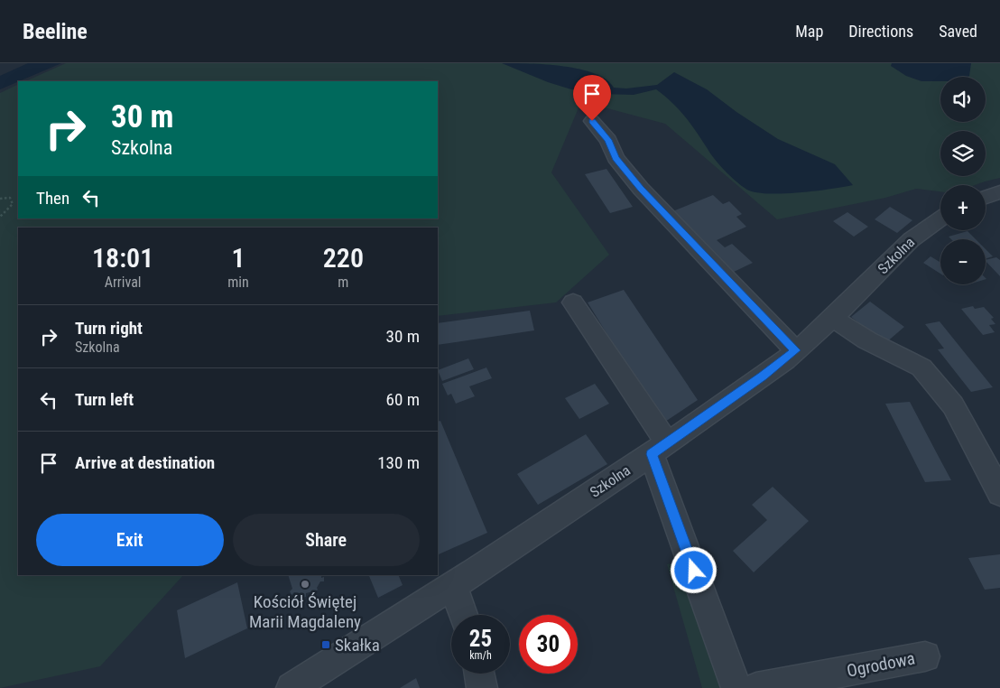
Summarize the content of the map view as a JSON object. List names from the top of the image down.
{
  "streets": {
    "street": ["Szkolna", "Ogrodowa"]
  },
  "places": {
    "other": ["Kościół Świętej Marii Magdaleny"],
    "transit": ["Skałka"]
  },
  "page": {
    "header": "Beeline",
    "nav": ["Map", "Directions", "Saved"],
    "map_buttons": ["+", "−"],
    "turn": ["30 m", "Szkolna"],
    "then": "Then",
    "eta": [
      "18:01",
      "Arrival",
      "1",
      "min",
      "220",
      "m"
    ],
    "list": [
      {
        "name": "Turn right",
        "note": "Szkolna",
        "value": "30 m"
      },
      {
        "name": "Turn left",
        "value": "60 m"
      },
      {
        "name": "Arrive at destination",
        "value": "130 m"
      }
    ],
    "buttons": ["Exit", "Share"],
    "speed": "25 km/h",
    "limit": "30"
  }
}
